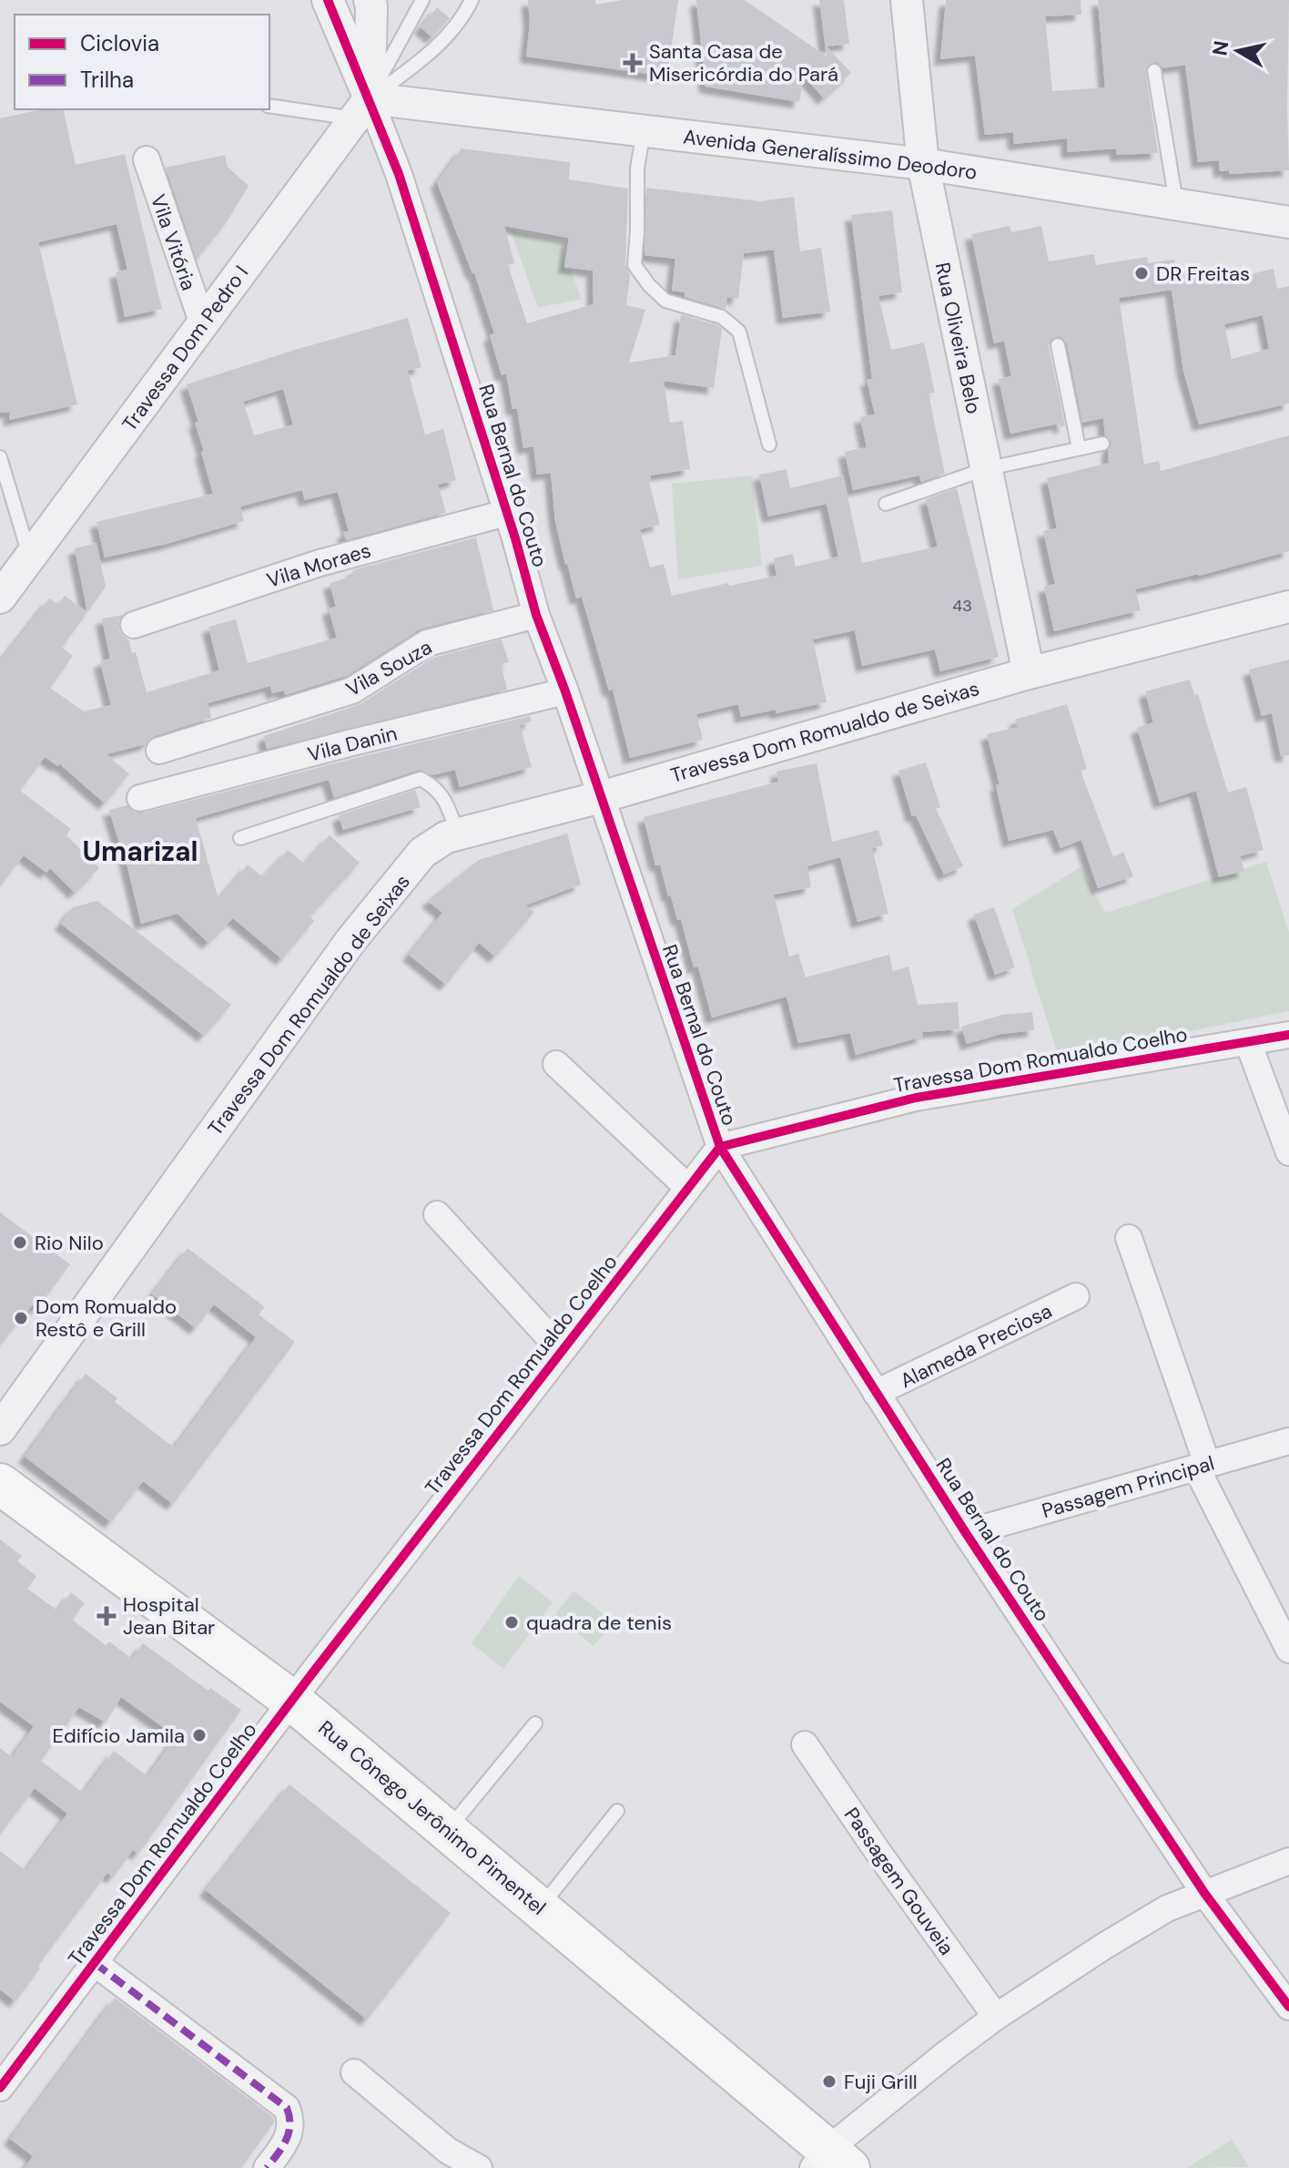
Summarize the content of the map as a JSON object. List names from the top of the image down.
{
  "streets": {
    "main road": ["Rua Cônego Jerônimo Pimentel"],
    "street": [
      "Avenida Generalíssimo Deodoro",
      "Vila Vitória",
      "Rua Oliveira Belo",
      "Travessa Dom Pedro I",
      "Rua Bernal do Couto",
      "Vila Moraes",
      "Vila Souza",
      "Travessa Dom Romualdo de Seixas",
      "Vila Danin",
      "Travessa Dom Romualdo Coelho",
      "Alameda Preciosa",
      "Passagem Principal",
      "Passagem Gouveia"
    ]
  },
  "crossings": [
    ["Avenida Generalíssimo Deodoro", "Rua Oliveira Belo"],
    ["Avenida Generalíssimo Deodoro", "Travessa Dom Pedro I"],
    ["Avenida Generalíssimo Deodoro", "Rua Bernal do Couto"],
    ["Vila Vitória", "Travessa Dom Pedro I"],
    ["Rua Oliveira Belo", "Travessa Dom Romualdo de Seixas"],
    ["Travessa Dom Pedro I", "Rua Bernal do Couto"],
    ["Rua Bernal do Couto", "Vila Moraes"],
    ["Rua Bernal do Couto", "Vila Souza"],
    ["Rua Bernal do Couto", "Travessa Dom Romualdo de Seixas"],
    ["Rua Bernal do Couto", "Vila Danin"],
    ["Rua Bernal do Couto", "Travessa Dom Romualdo Coelho"],
    ["Rua Bernal do Couto", "Alameda Preciosa"],
    ["Rua Bernal do Couto", "Passagem Principal"],
    ["Travessa Dom Romualdo Coelho", "Rua Cônego Jerônimo Pimentel"]
  ],
  "districts": ["Umarizal"],
  "places": {
    "health": ["Santa Casa de Misericórdia do Pará", "Hospital Jean Bitar"],
    "other": [
      "DR Freitas",
      "Rio Nilo",
      "Dom Romualdo Restô e Grill",
      "quadra de tenis",
      "Edifício Jamila",
      "Fuji Grill"
    ]
  },
  "house_numbers": ["43"],
  "legend": ["Ciclovia", "Trilha"],
  "north": "left"
}
